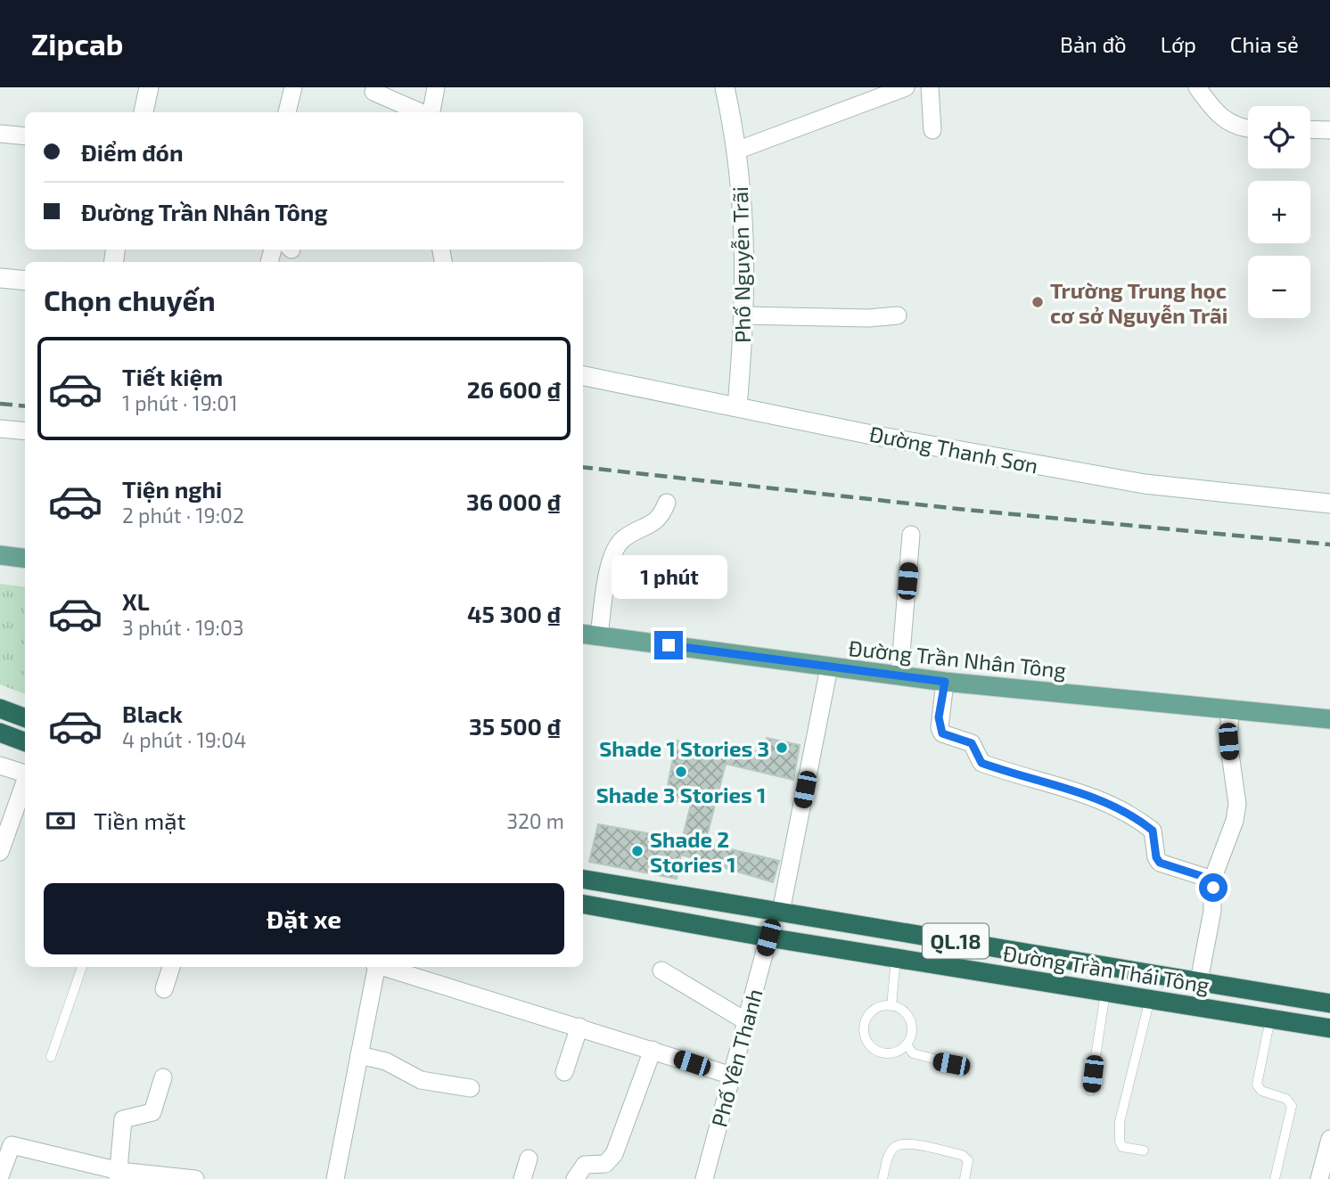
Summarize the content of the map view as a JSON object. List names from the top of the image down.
{
  "streets": {
    "highway": ["QL.18", "Đường Trần Thái Tông"],
    "main road": ["Đường Trần Nhân Tông"],
    "street": ["Phố Nguyễn Trãi", "Đường Thanh Sơn", "Phố Yên Thanh"]
  },
  "crossings": [
    ["Phố Nguyễn Trãi", "Đường Thanh Sơn"],
    ["Đường Trần Thái Tông", "Phố Yên Thanh"]
  ],
  "places": [
    "Trường Trung học cơ sở Nguyễn Trãi",
    "Shade 1 Stories 3",
    "Shade 3 Stories 1",
    "Shade 2 Stories 1"
  ],
  "page": {
    "header": "Zipcab",
    "nav": ["Bản đồ", "Lớp", "Chia sẻ"],
    "map_buttons": ["+", "−"],
    "banner": ["Điểm đón", "Đường Trần Nhân Tông"],
    "heading": "Chọn chuyến",
    "list": [
      {
        "name": "Tiết kiệm",
        "note": "1 phút · 19:01",
        "value": "26 600 ₫"
      },
      {
        "name": "Tiện nghi",
        "note": "2 phút · 19:02",
        "value": "36 000 ₫"
      },
      {
        "name": "XL",
        "note": "3 phút · 19:03",
        "value": "45 300 ₫"
      },
      {
        "name": "Black",
        "note": "4 phút · 19:04",
        "value": "35 500 ₫"
      }
    ],
    "bubble": "1 phút",
    "pay": ["Tiền mặt", "320 m"],
    "buttons": "Đặt xe"
  }
}
